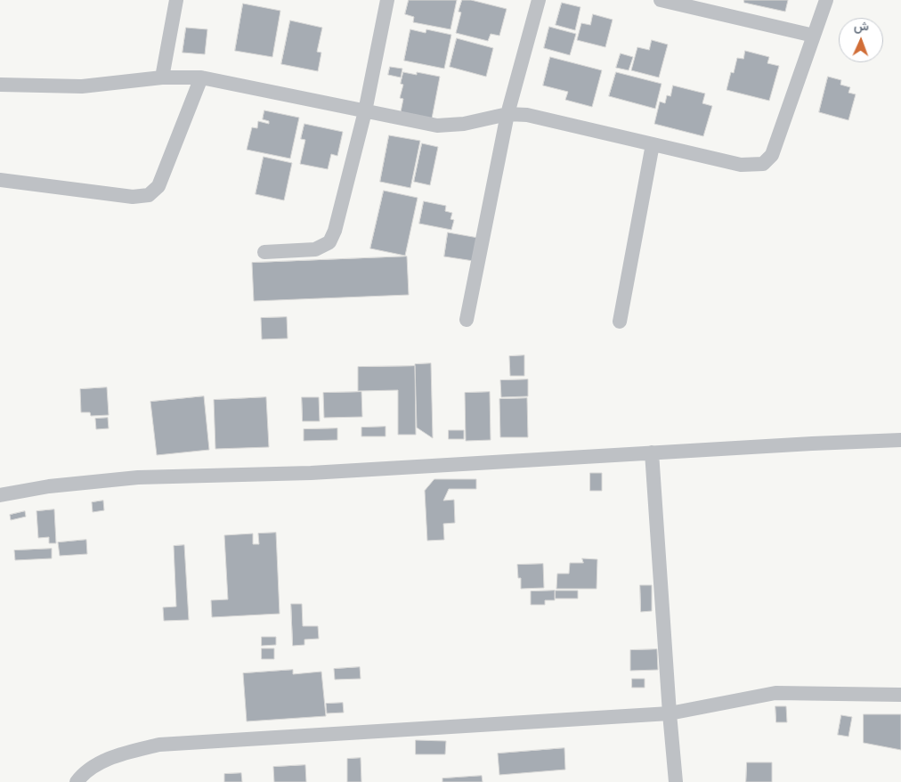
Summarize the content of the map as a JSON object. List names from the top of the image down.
{
  "north": "top"
}
